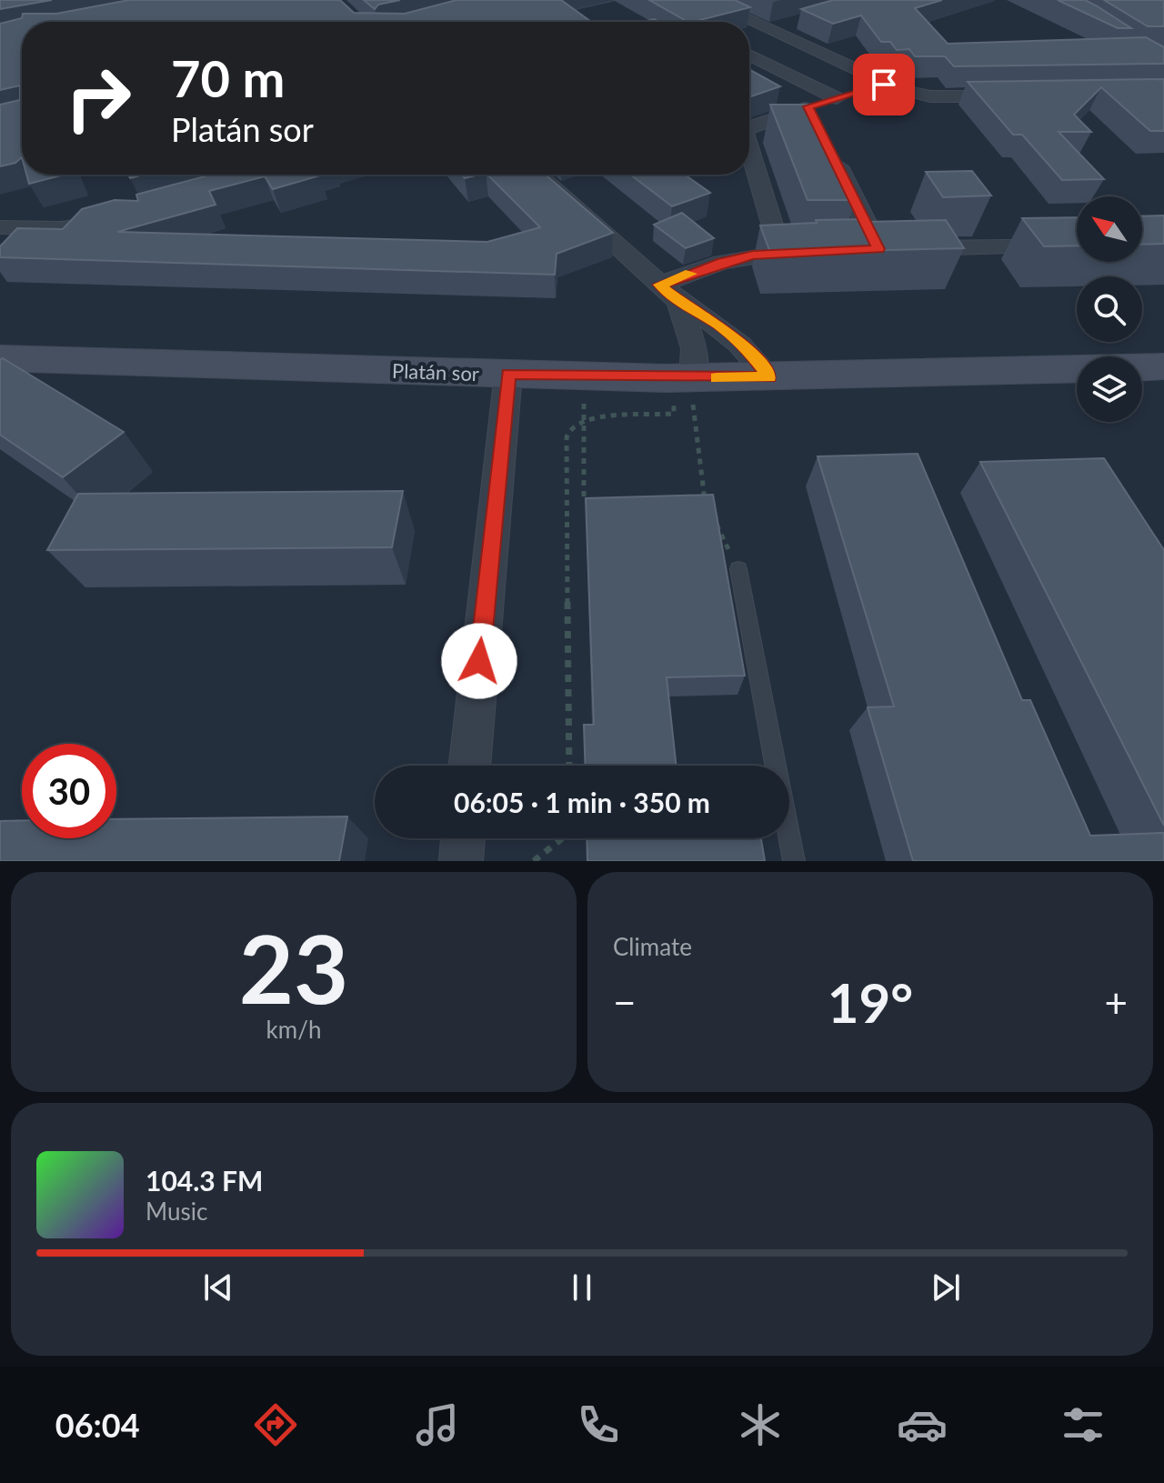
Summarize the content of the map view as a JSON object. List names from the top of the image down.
{
  "streets": {
    "street": ["Platán sor"]
  },
  "north": "top left",
  "page": {
    "turn": ["70 m", "Platán sor"],
    "limit": "30",
    "trip": "06:05 · 1 min · 350 m",
    "tile": [
      ["23", "km/h"],
      "Climate"
    ],
    "heat": ["−", "19°", "+"],
    "song": ["104.3 FM", "Music"],
    "tabs": "06:04"
  }
}
